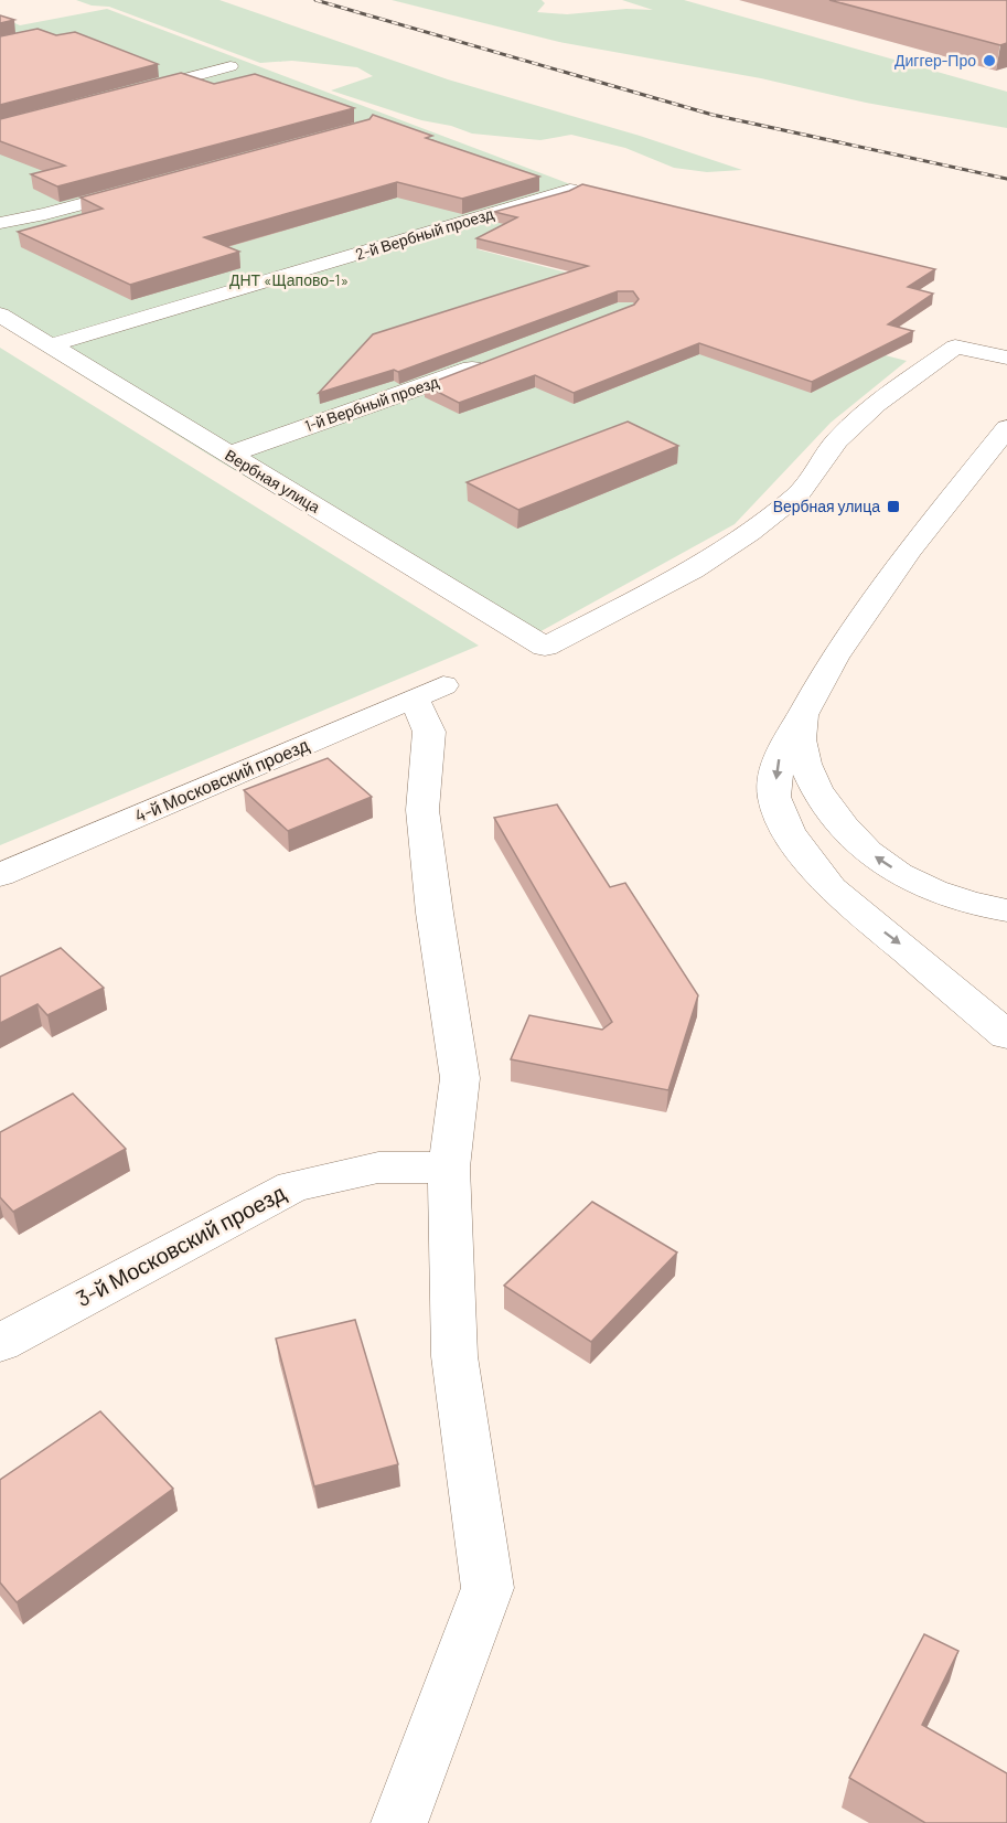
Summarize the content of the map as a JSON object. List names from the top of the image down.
{
  "streets": {
    "street": [
      "2-й Вербный проезд",
      "1-й Вербный проезд",
      "Вербная улица",
      "4-й Московский проезд",
      "3-й Московский проезд"
    ]
  },
  "crossings": [
    ["2-й Вербный проезд", "Вербная улица"],
    ["1-й Вербный проезд", "Вербная улица"],
    ["4-й Московский проезд", "3-й Московский проезд"]
  ],
  "parks": ["ДНТ «Щапово-1»"],
  "places": {
    "other": ["Диггер-Про"],
    "transit": ["Вербная улица"]
  }
}
